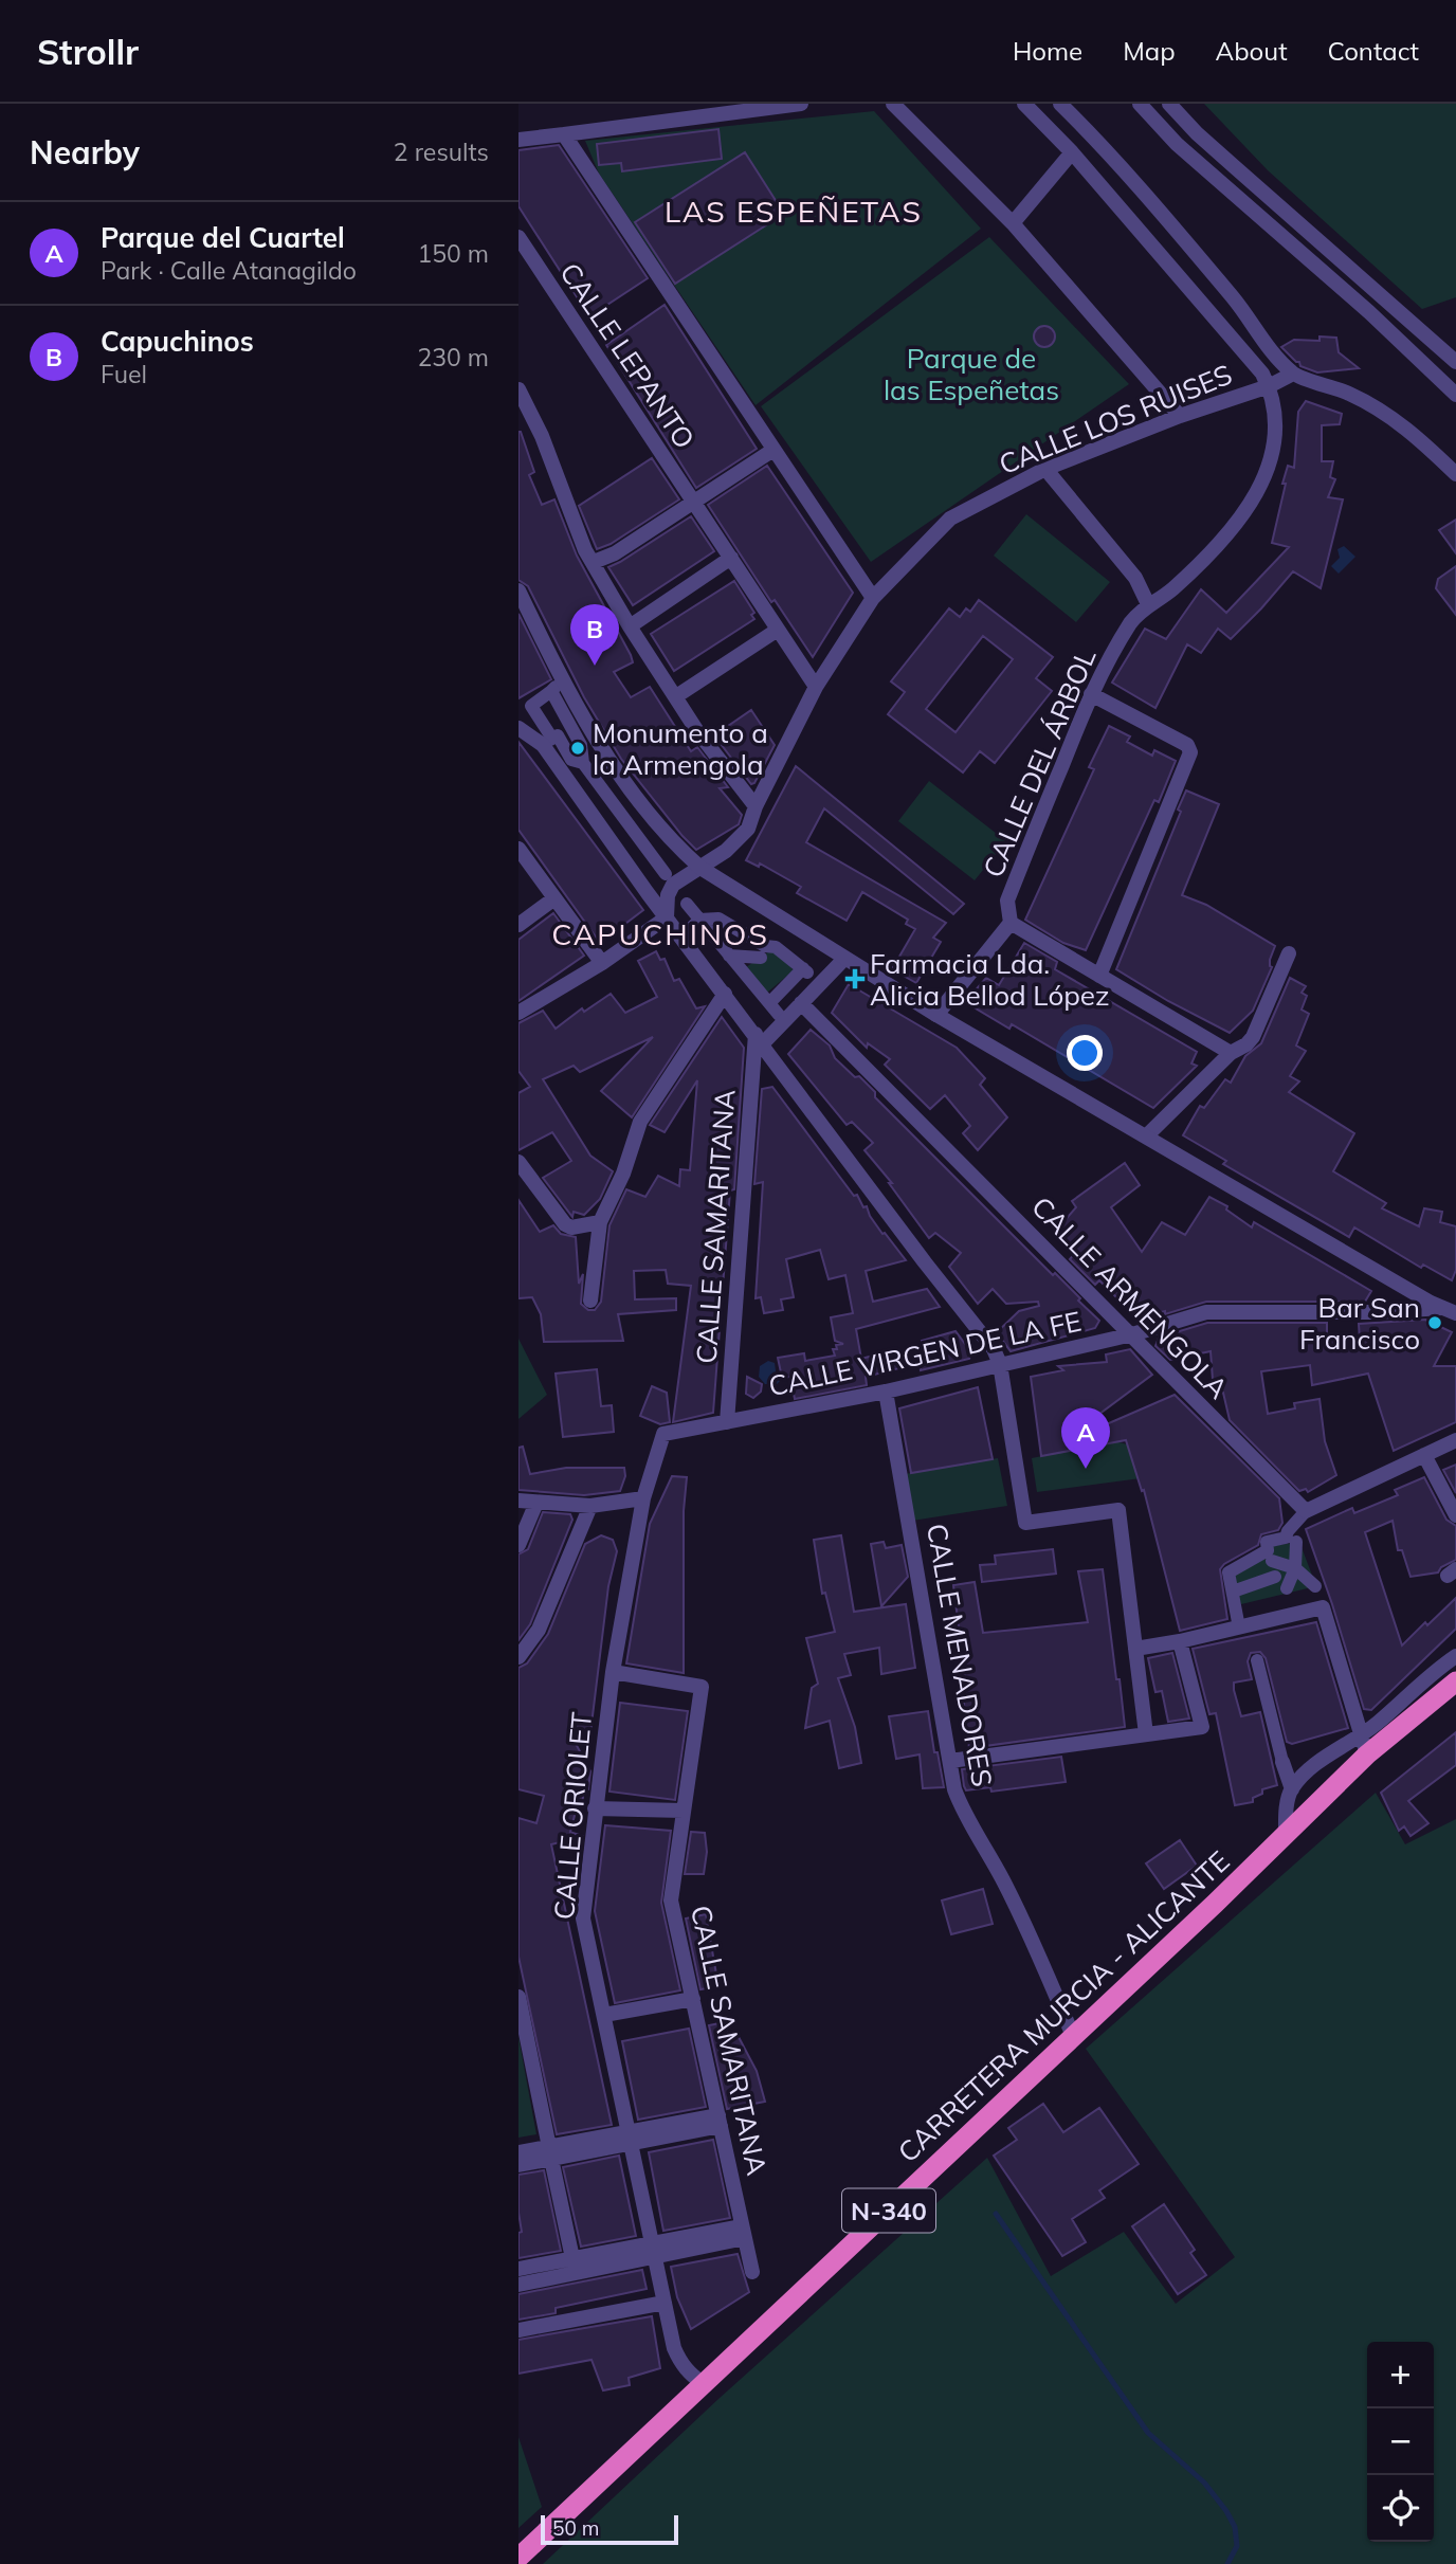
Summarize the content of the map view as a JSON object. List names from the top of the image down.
{
  "streets": {
    "highway": ["CARRETERA MURCIA - ALICANTE", "N-340"],
    "street": [
      "CALLE LEPANTO",
      "CALLE LOS RUISES",
      "CALLE DEL ÁRBOL",
      "CALLE SAMARITANA",
      "CALLE ARMENGOLA",
      "CALLE VIRGEN DE LA FE",
      "CALLE MENADORES",
      "CALLE ORIOLET"
    ]
  },
  "crossings": [
    ["CALLE LEPANTO", "CALLE LOS RUISES"],
    ["CALLE LOS RUISES", "CALLE DEL ÁRBOL"],
    ["CALLE SAMARITANA", "CALLE VIRGEN DE LA FE"],
    ["CALLE SAMARITANA", "CALLE ORIOLET"],
    ["CALLE ARMENGOLA", "CALLE VIRGEN DE LA FE"],
    ["CALLE VIRGEN DE LA FE", "CALLE MENADORES"],
    ["CALLE VIRGEN DE LA FE", "CALLE ORIOLET"],
    ["CALLE MENADORES", "CARRETERA MURCIA - ALICANTE"],
    ["CALLE ORIOLET", "CARRETERA MURCIA - ALICANTE"]
  ],
  "districts": ["LAS ESPEÑETAS", "CAPUCHINOS"],
  "parks": ["Parque de las Espeñetas"],
  "places": {
    "other": ["Monumento a la Armengola", "Bar San Francisco"],
    "health": ["Farmacia Lda. Alicia Bellod López"]
  },
  "scale_bar": "50 m",
  "page": {
    "header": "Strollr",
    "nav": [
      "Home",
      "Map",
      "About",
      "Contact"
    ],
    "heading": ["Nearby", "2 results"],
    "list": [
      {
        "mark": "A",
        "name": "Parque del Cuartel",
        "note": "Park · Calle Atanagildo",
        "value": "150 m"
      },
      {
        "mark": "B",
        "name": "Capuchinos",
        "note": "Fuel",
        "value": "230 m"
      }
    ],
    "pins": ["B", "A"],
    "map_buttons": ["+", "−"],
    "scale": "50 m"
  }
}
